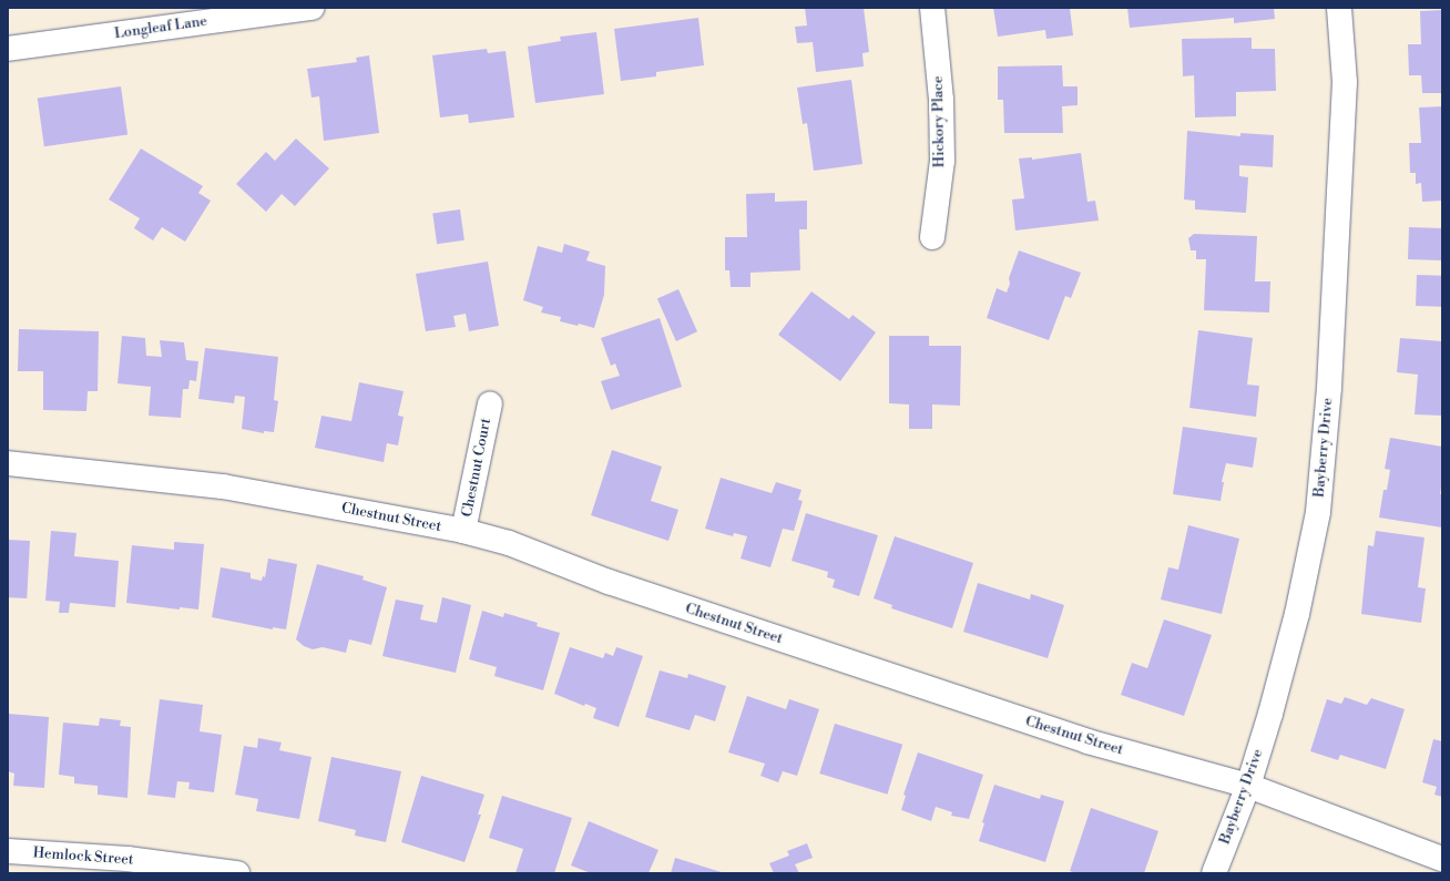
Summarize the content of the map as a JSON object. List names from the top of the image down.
{
  "streets": {
    "street": [
      "Longleaf Lane",
      "Hickory Place",
      "Bayberry Drive",
      "Chestnut Court",
      "Chestnut Street",
      "Hemlock Street"
    ]
  },
  "crossings": [
    ["Bayberry Drive", "Chestnut Street"],
    ["Chestnut Court", "Chestnut Street"]
  ]
}
